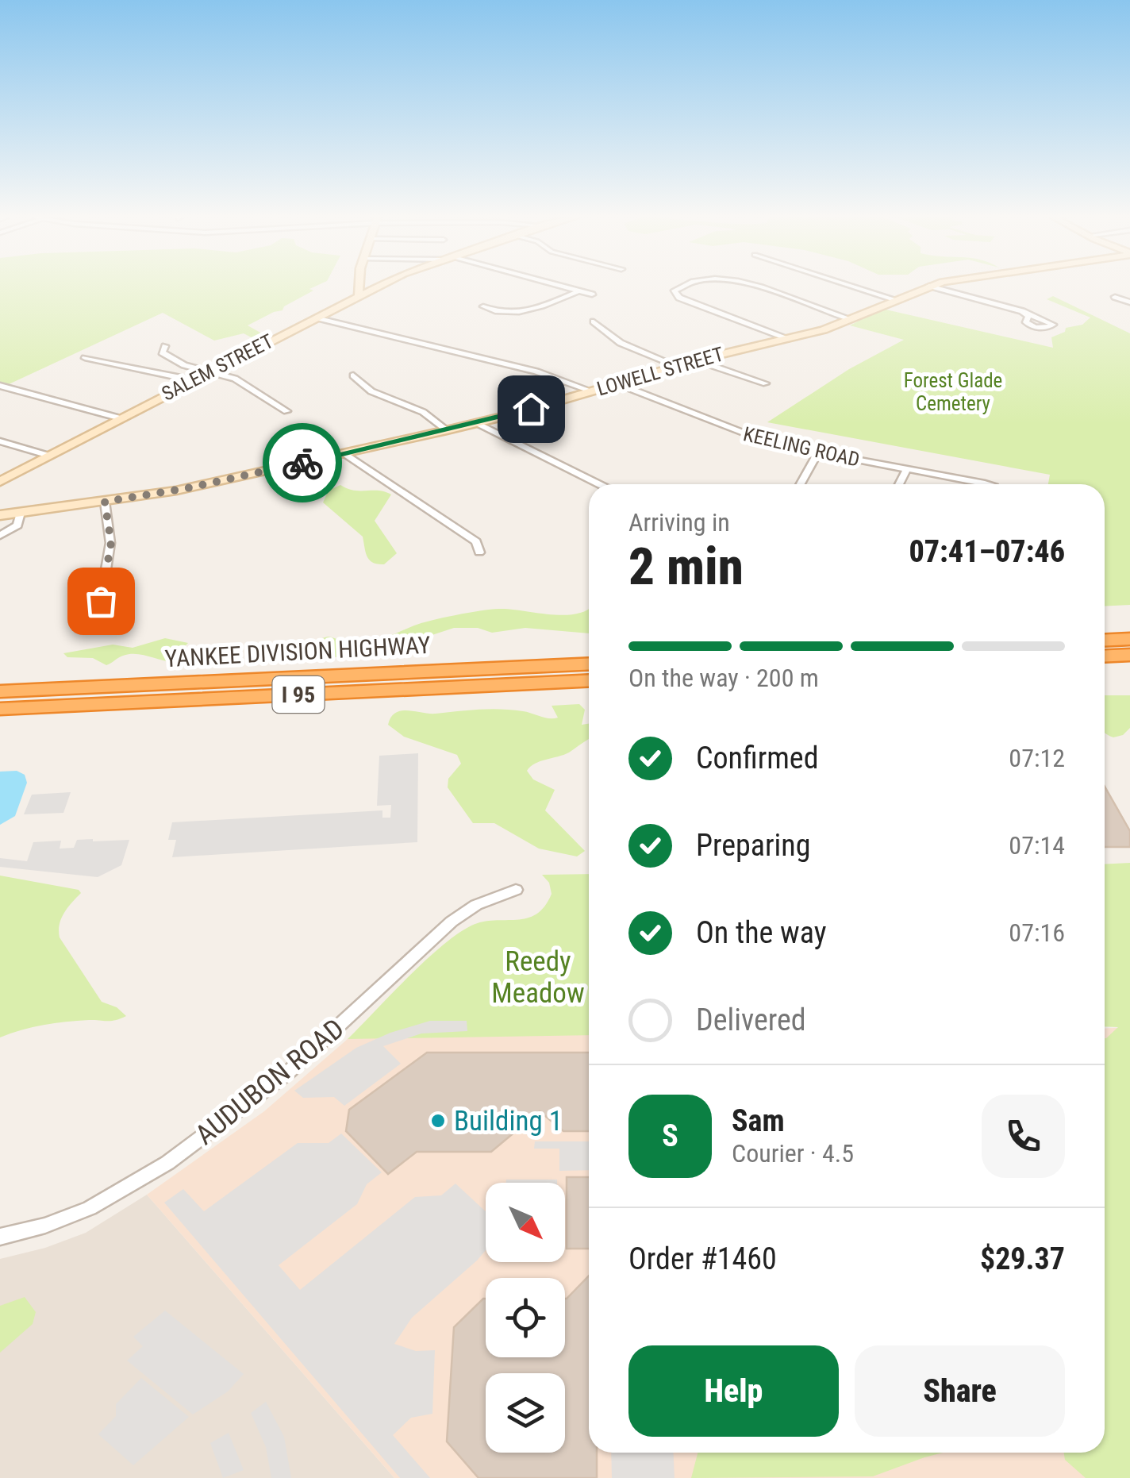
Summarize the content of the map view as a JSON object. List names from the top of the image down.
{
  "streets": {
    "highway": ["YANKEE DIVISION HIGHWAY", "I 95"],
    "main road": ["SALEM STREET", "LOWELL STREET"],
    "street": ["KEELING ROAD", "AUDUBON ROAD"]
  },
  "crossings": [
    ["LOWELL STREET", "KEELING ROAD"]
  ],
  "parks": ["Forest Glade Cemetery", "Reedy Meadow"],
  "places": ["Building 1"],
  "north": "bottom right",
  "page": {
    "heading": ["2 min", "Arriving in", "07:41–07:46"],
    "panel": [
      "Sam",
      "Courier · 4.5",
      "Order #1460",
      "$29.37"
    ],
    "bar": "On the way · 200 m",
    "list": [
      ["Confirmed", "07:12"],
      ["Preparing", "07:14"],
      ["On the way", "07:16"],
      "Delivered"
    ],
    "round": "S",
    "buttons": ["Help", "Share"]
  }
}
